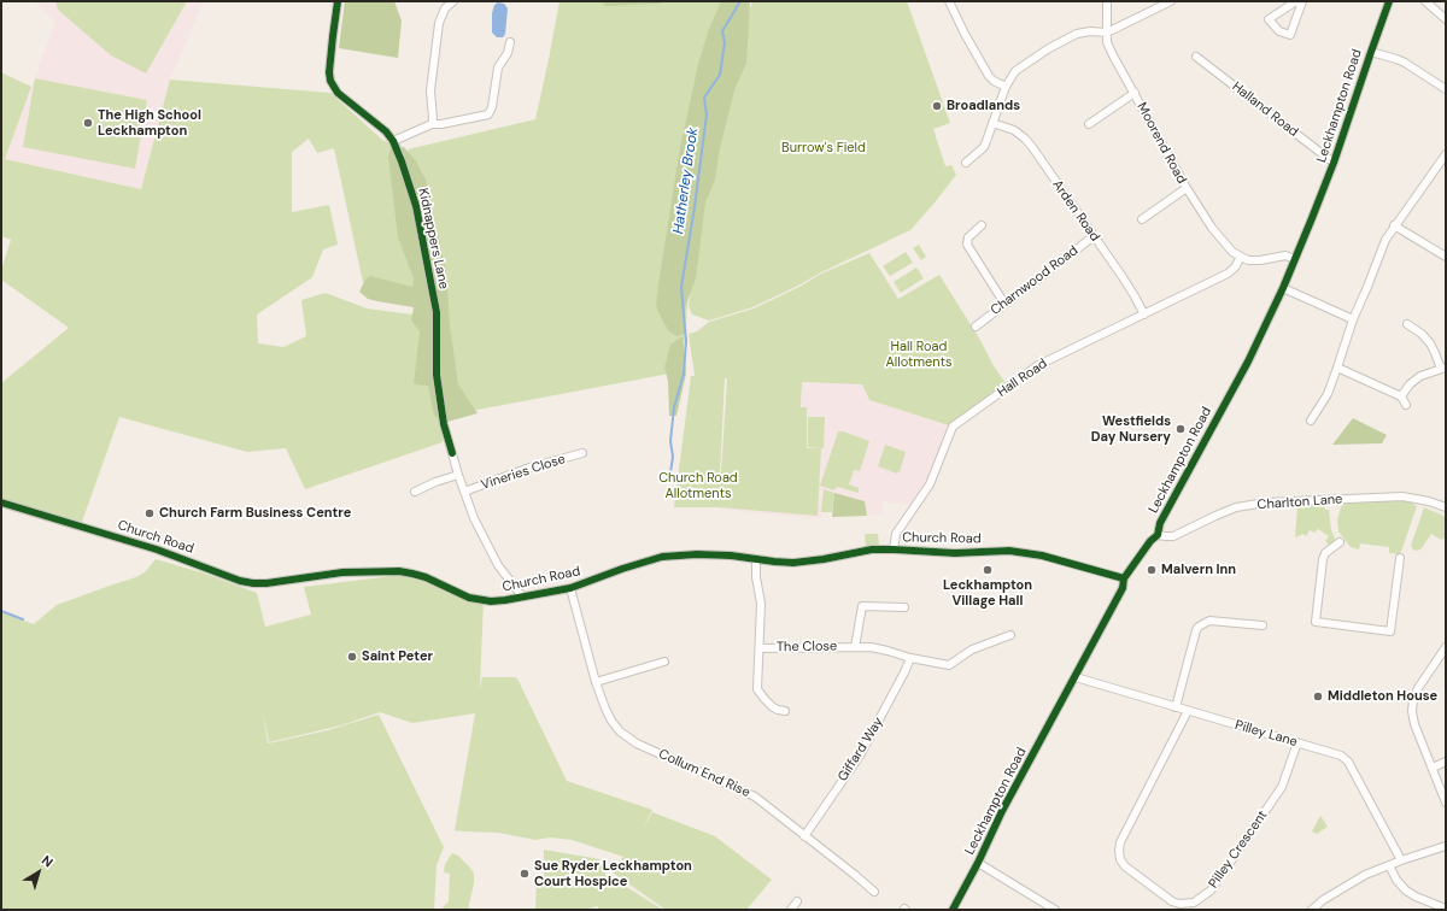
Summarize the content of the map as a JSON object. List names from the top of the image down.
{
  "streets": {
    "street": [
      "Leckhampton Road",
      "Halland Road",
      "Moorend Road",
      "Arden Road",
      "Kidnappers Lane",
      "Charnwood Road",
      "Hall Road",
      "Vineries Close",
      "Charlton Lane",
      "Church Road",
      "The Close",
      "Pilley Lane",
      "Giffard Way",
      "Collum End Rise",
      "Pilley Crescent"
    ]
  },
  "crossings": [
    ["Leckhampton Road", "Halland Road"],
    ["Leckhampton Road", "Charlton Lane"],
    ["Leckhampton Road", "Church Road"],
    ["Leckhampton Road", "Pilley Lane"],
    ["Moorend Road", "Hall Road"],
    ["Arden Road", "Charnwood Road"],
    ["Arden Road", "Hall Road"],
    ["Kidnappers Lane", "Vineries Close"],
    ["Kidnappers Lane", "Church Road"],
    ["Hall Road", "Church Road"],
    ["Church Road", "The Close"],
    ["Church Road", "Collum End Rise"],
    ["The Close", "Giffard Way"],
    ["Pilley Lane", "Pilley Crescent"],
    ["Giffard Way", "Collum End Rise"]
  ],
  "water": ["Hatherley Brook"],
  "parks": ["Burrow's Field", "Hall Road Allotments", "Church Road Allotments"],
  "places": [
    "Broadlands",
    "The High School Leckhampton",
    "Westfields Day Nursery",
    "Church Farm Business Centre",
    "Leckhampton Village Hall",
    "Malvern Inn",
    "Saint Peter",
    "Middleton House",
    "Sue Ryder Leckhampton Court Hospice"
  ],
  "north": "top right"
}
